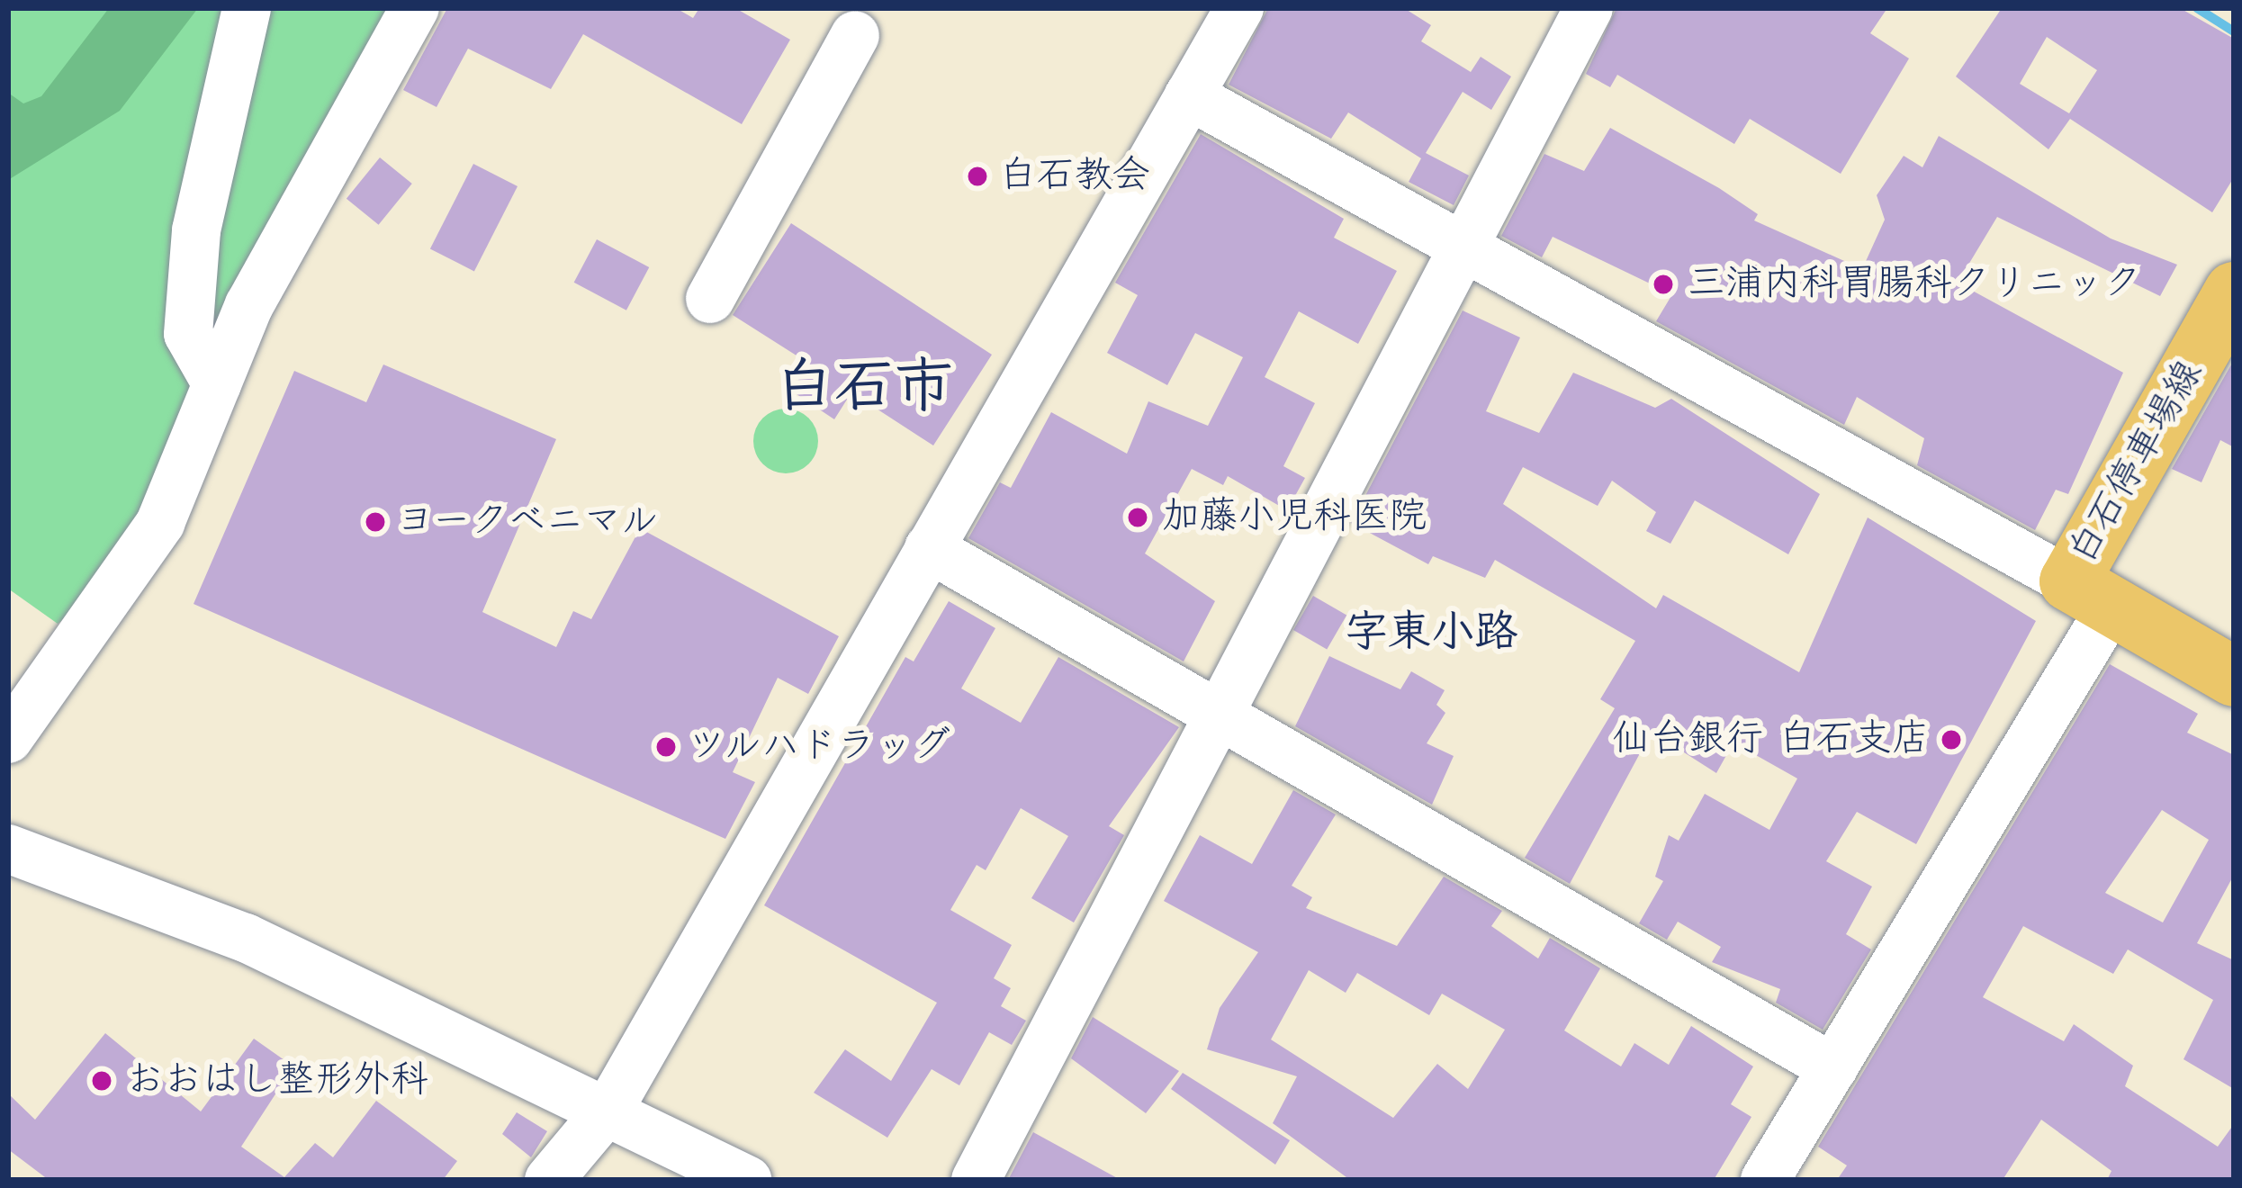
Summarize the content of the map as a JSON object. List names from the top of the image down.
{
  "streets": {
    "main road": ["白石停車場線"]
  },
  "districts": ["白石市", "字東小路"],
  "places": [
    "白石教会",
    "三浦内科胃腸科クリニック",
    "加藤小児科医院",
    "ヨークベニマル",
    "仙台銀行 白石支店",
    "ツルハドラッグ",
    "おおはし整形外科"
  ]
}
